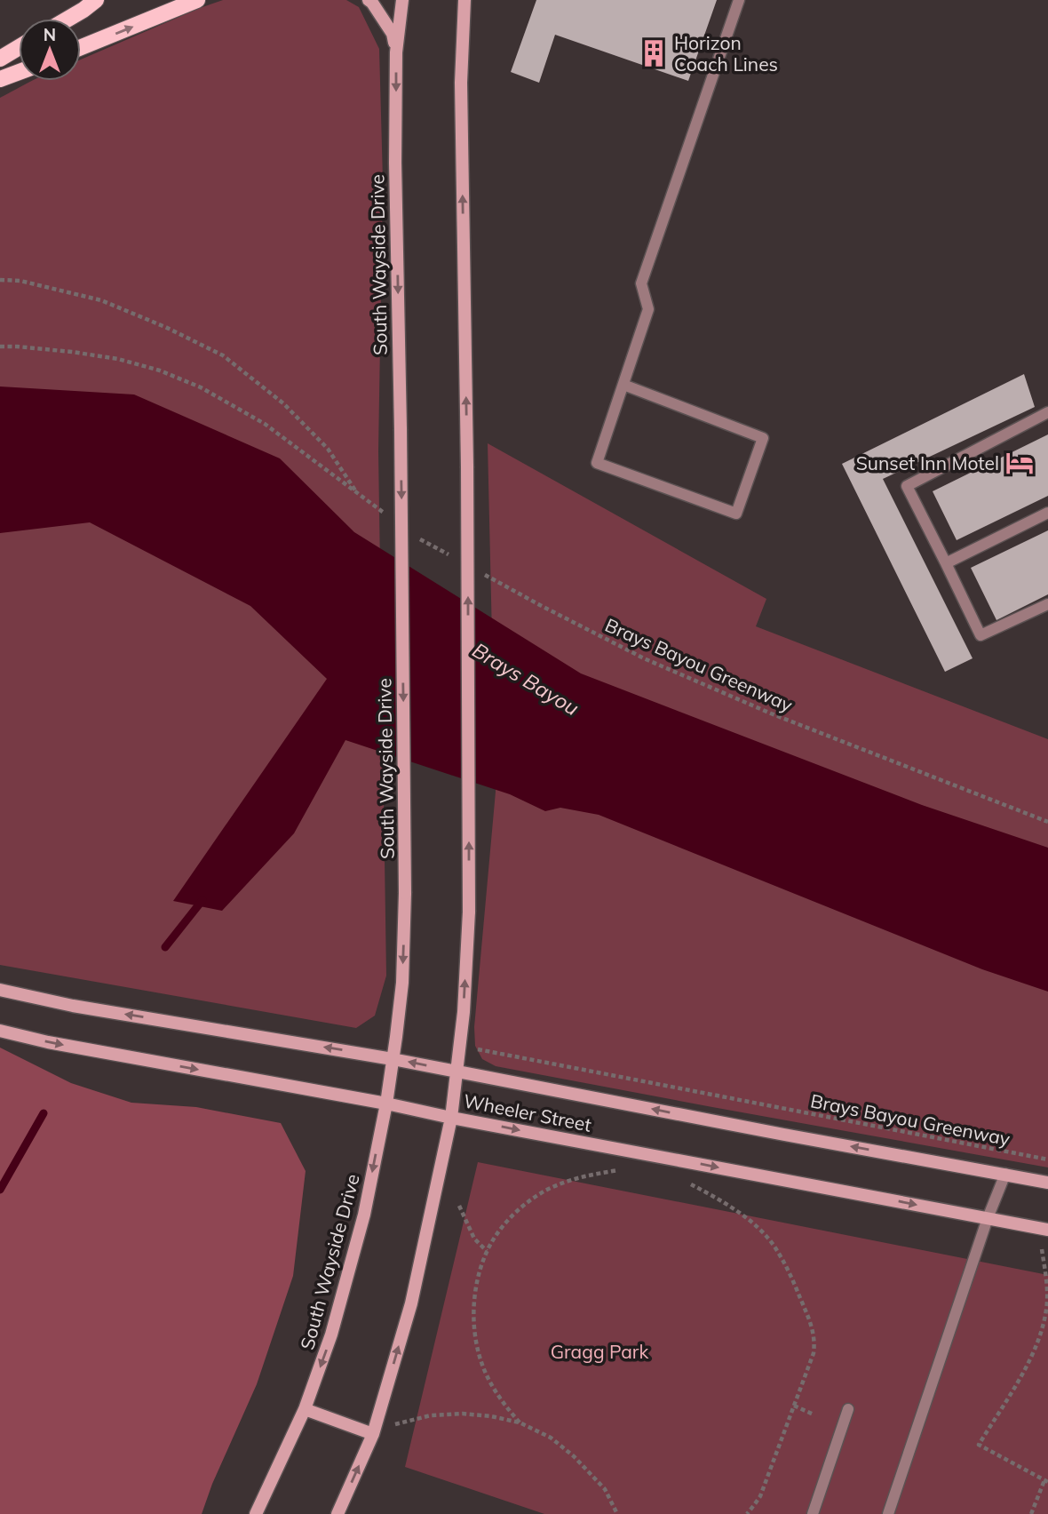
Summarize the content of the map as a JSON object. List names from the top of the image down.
{
  "streets": {
    "main road": ["South Wayside Drive", "Wheeler Street"],
    "path": ["Brays Bayou Greenway"]
  },
  "crossings": [
    ["South Wayside Drive", "Wheeler Street"]
  ],
  "water": ["Brays Bayou"],
  "parks": ["Gragg Park"],
  "places": {
    "building": ["Horizon Coach Lines"],
    "hotel": ["Sunset Inn Motel"]
  },
  "north": "top"
}
